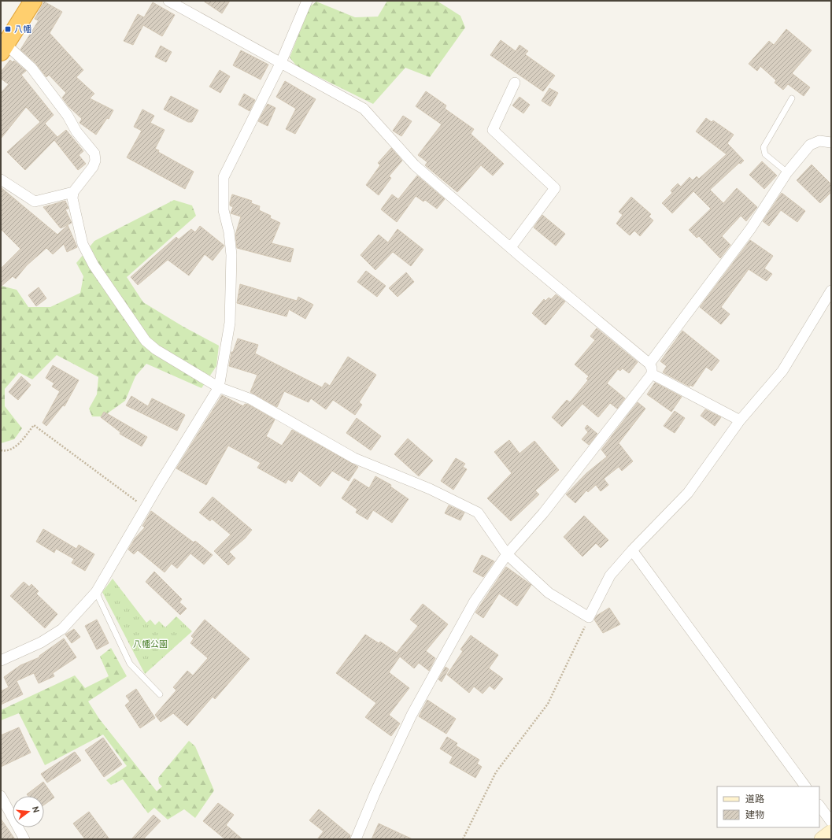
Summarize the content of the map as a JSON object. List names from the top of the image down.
{
  "parks": ["八幡公園"],
  "places": {
    "transit": ["八幡"]
  },
  "legend": ["道路", "建物"],
  "north": "right"
}
